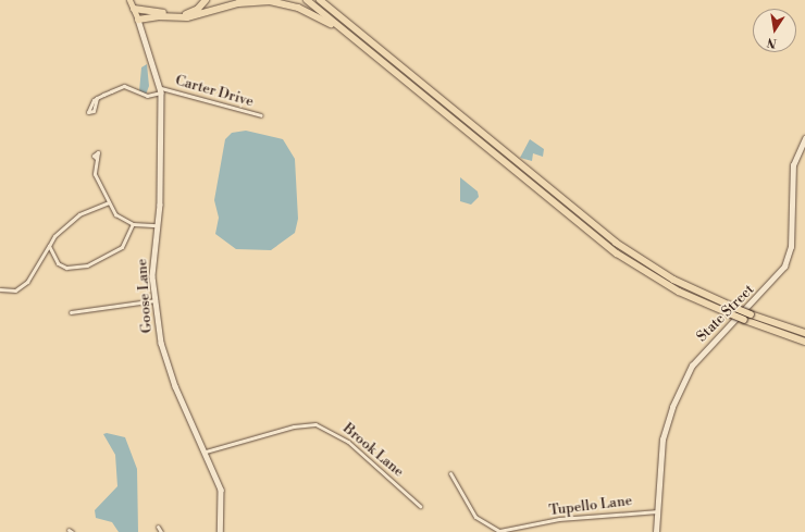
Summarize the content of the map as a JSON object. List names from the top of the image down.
{
  "streets": {
    "main road": ["Goose Lane"],
    "street": [
      "Carter Drive",
      "State Street",
      "Brook Lane",
      "Tupello Lane"
    ]
  },
  "crossings": [
    ["Carter Drive", "Goose Lane"],
    ["Goose Lane", "Brook Lane"],
    ["State Street", "Tupello Lane"]
  ],
  "north": "bottom"
}
